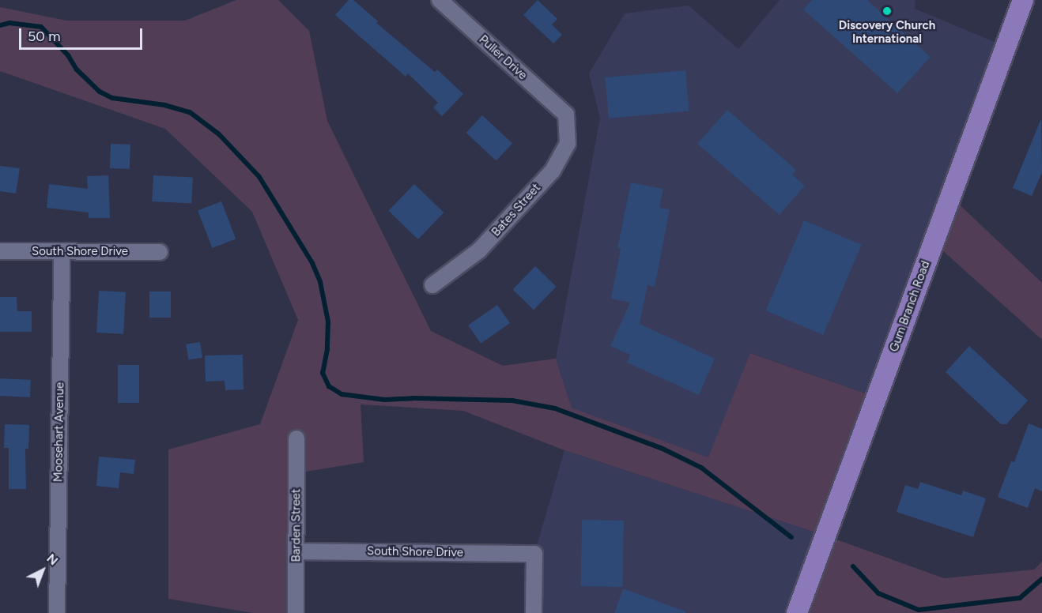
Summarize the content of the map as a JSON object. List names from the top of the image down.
{
  "streets": {
    "main road": ["Gum Branch Road"],
    "street": [
      "Puller Drive",
      "Bates Street",
      "South Shore Drive",
      "Moosehart Avenue",
      "Barden Street"
    ]
  },
  "crossings": [
    ["Puller Drive", "Bates Street"],
    ["South Shore Drive", "Moosehart Avenue"],
    ["South Shore Drive", "Barden Street"]
  ],
  "places": ["Discovery Church International"],
  "scale_bar": "50 m",
  "north": "top right"
}
